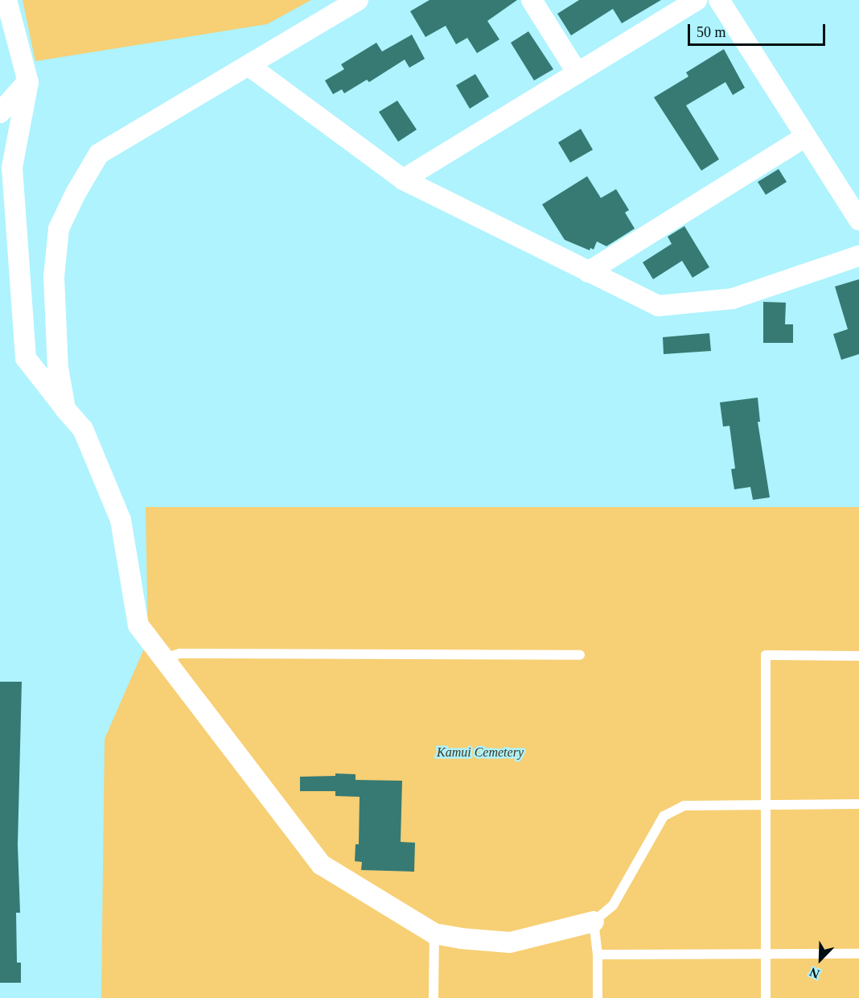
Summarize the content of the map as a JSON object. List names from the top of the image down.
{
  "parks": ["Kamui Cemetery"],
  "scale_bar": "50 m",
  "north": "bottom left"
}
